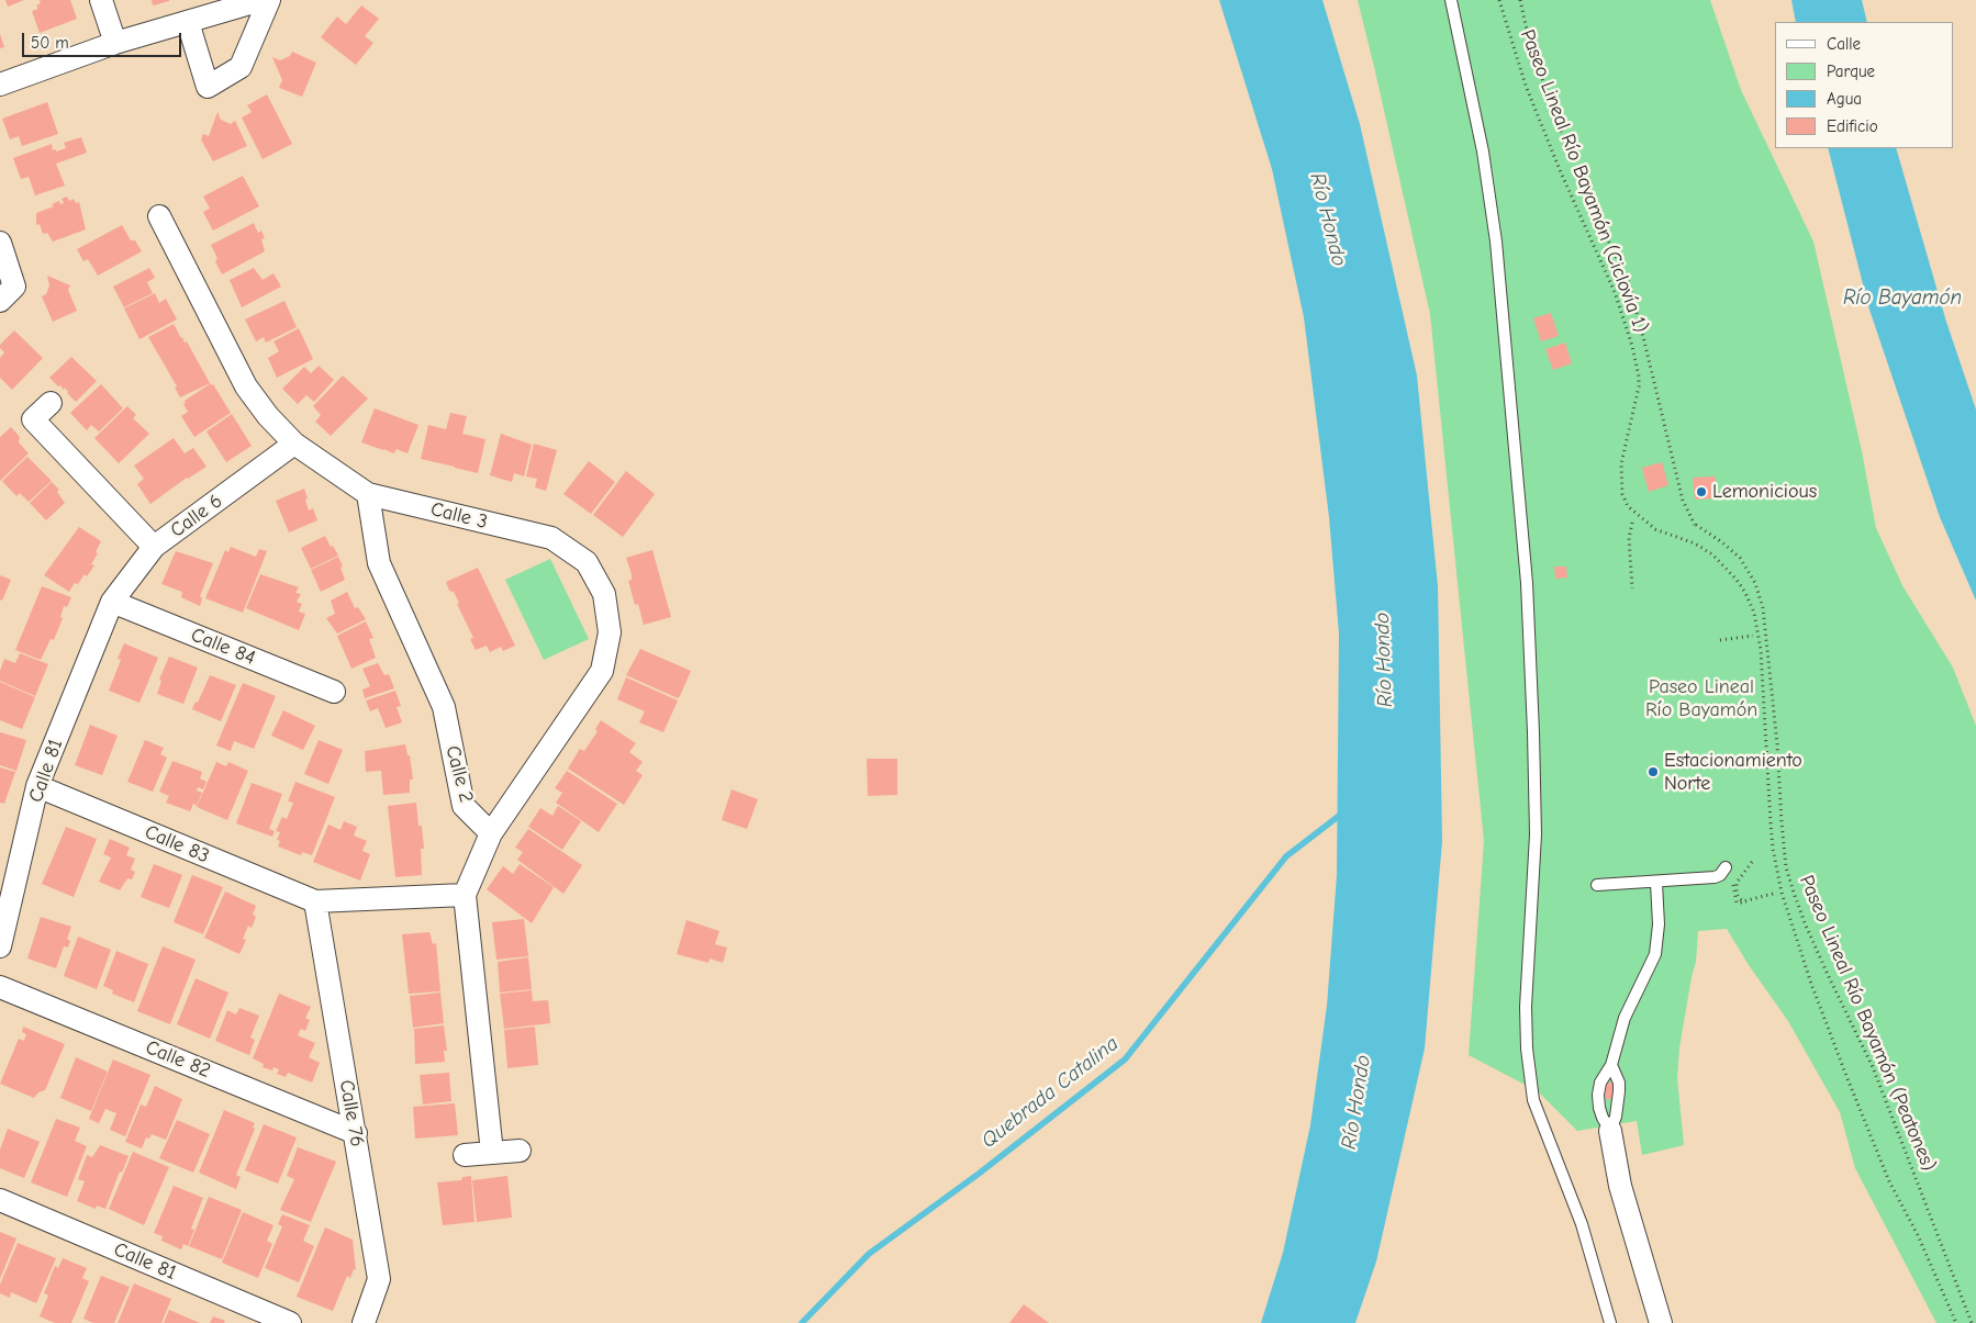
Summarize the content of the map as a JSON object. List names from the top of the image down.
{
  "streets": {
    "street": [
      "Calle 6",
      "Calle 3",
      "Calle 84",
      "Calle 81",
      "Calle 2",
      "Calle 83",
      "Calle 82",
      "Calle 76"
    ],
    "path": ["Paseo Lineal Río Bayamón (Ciclovía 1)", "Paseo Lineal Río Bayamón (Peatones)"]
  },
  "crossings": [
    ["Calle 6", "Calle 3"],
    ["Calle 6", "Calle 84"],
    ["Calle 6", "Calle 81"],
    ["Calle 3", "Calle 2"],
    ["Calle 84", "Calle 81"],
    ["Calle 81", "Calle 83"],
    ["Calle 83", "Calle 76"],
    ["Calle 82", "Calle 76"]
  ],
  "water": ["Río Hondo", "Río Bayamón", "Quebrada Catalina"],
  "parks": ["Paseo Lineal Río Bayamón"],
  "places": ["Lemonicious", "Estacionamiento Norte"],
  "legend": [
    "Calle",
    "Parque",
    "Agua",
    "Edificio"
  ],
  "scale_bar": "50 m"
}
